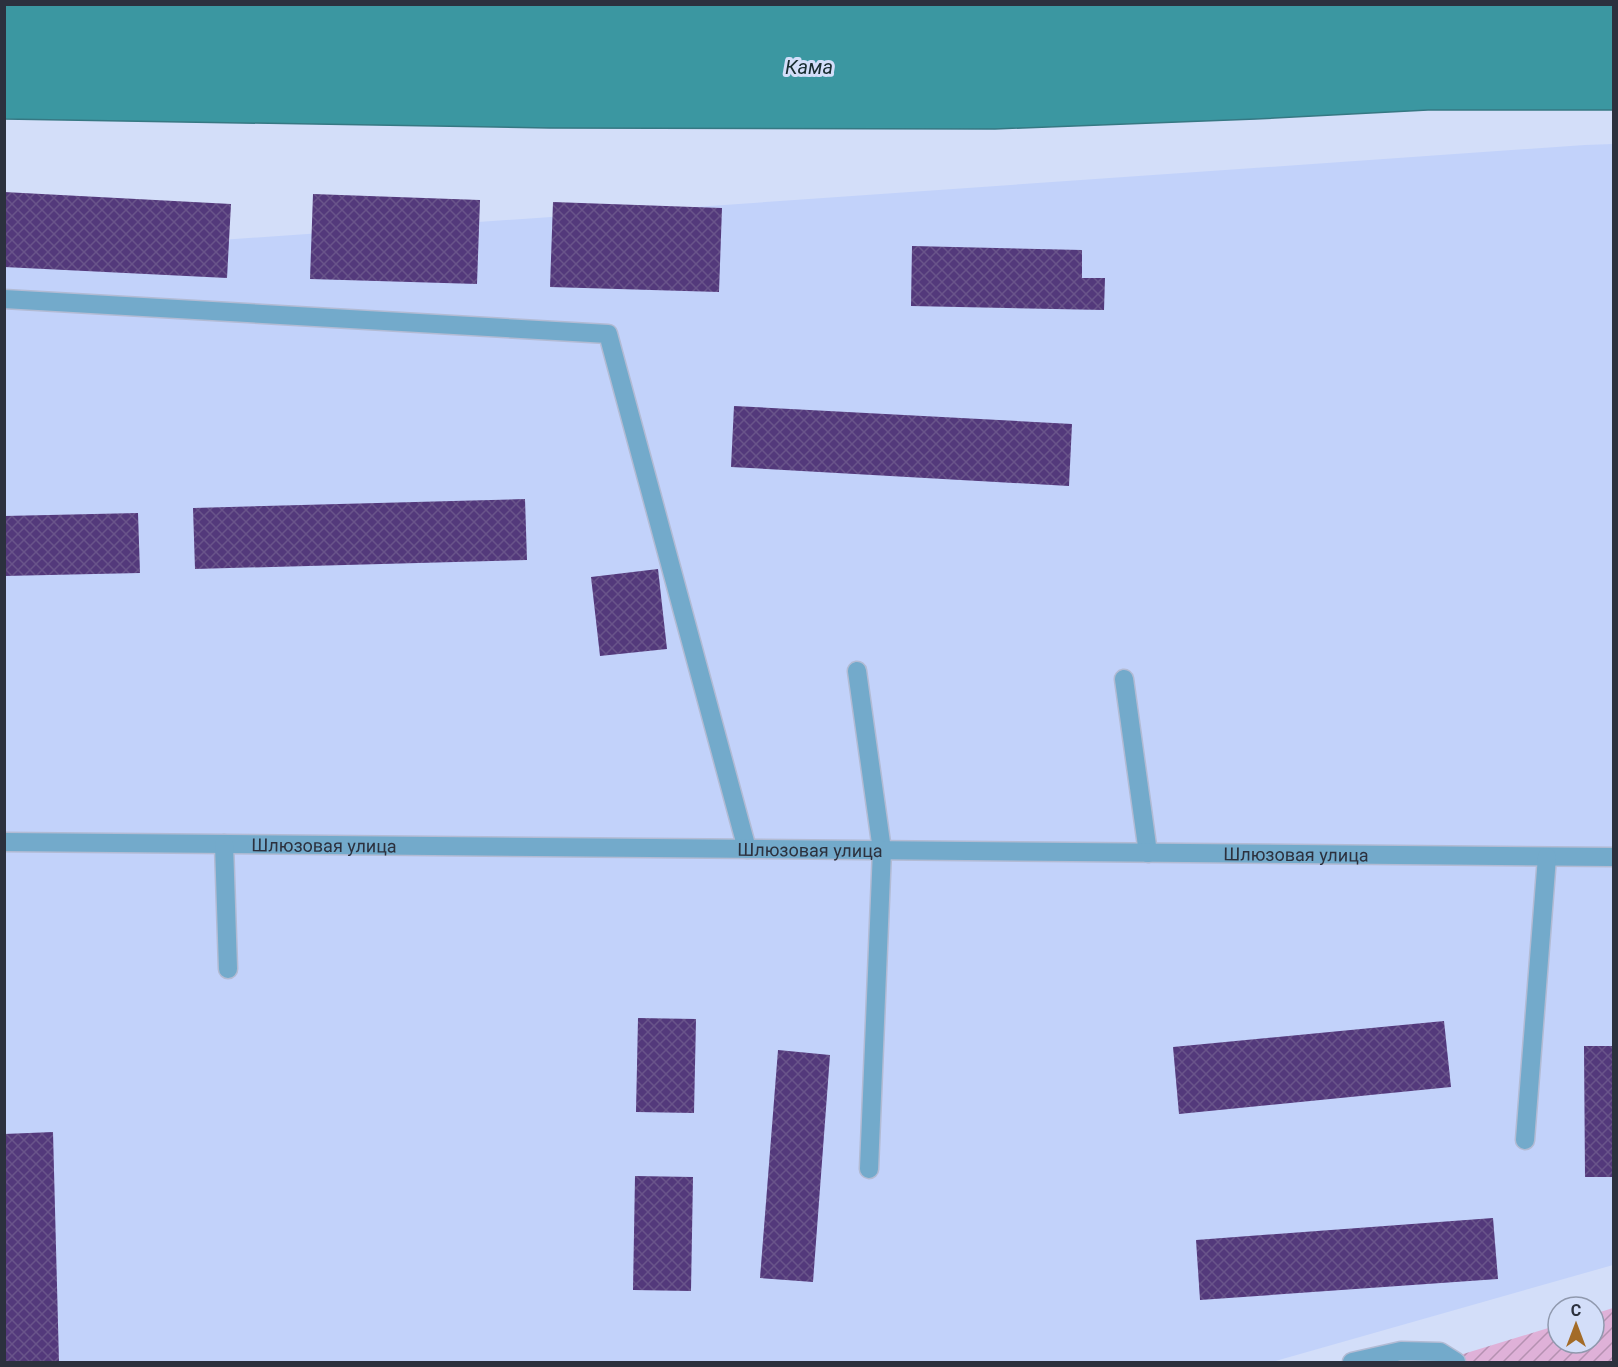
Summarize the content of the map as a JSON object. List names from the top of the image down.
{
  "streets": {
    "street": ["Шлюзовая улица"]
  },
  "water": ["Кама"],
  "north": "top"
}
